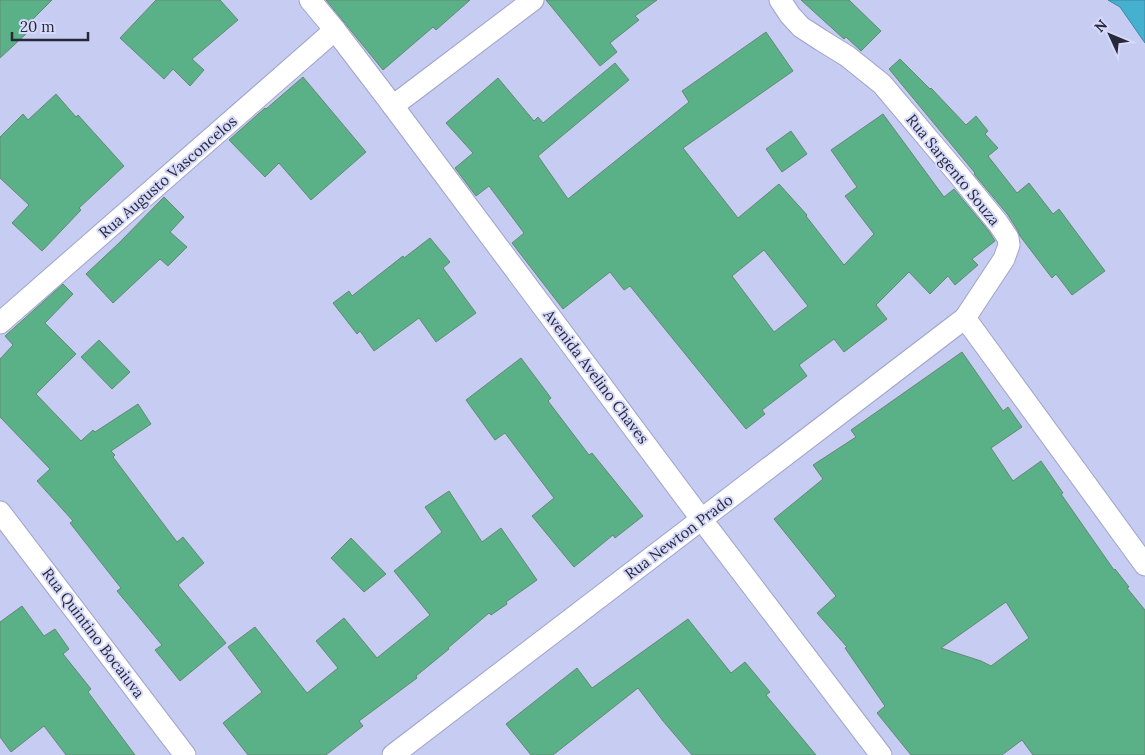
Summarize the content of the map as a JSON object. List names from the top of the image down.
{
  "streets": {
    "street": [
      "Rua Sargento Souza",
      "Rua Augusto Vasconcelos",
      "Avenida Avelino Chaves",
      "Rua Newton Prado",
      "Rua Quintino Bocaiuva"
    ]
  },
  "crossings": [
    ["Rua Sargento Souza", "Rua Newton Prado"],
    ["Rua Augusto Vasconcelos", "Avenida Avelino Chaves"],
    ["Avenida Avelino Chaves", "Rua Newton Prado"]
  ],
  "scale_bar": "20 m",
  "north": "top left"
}
